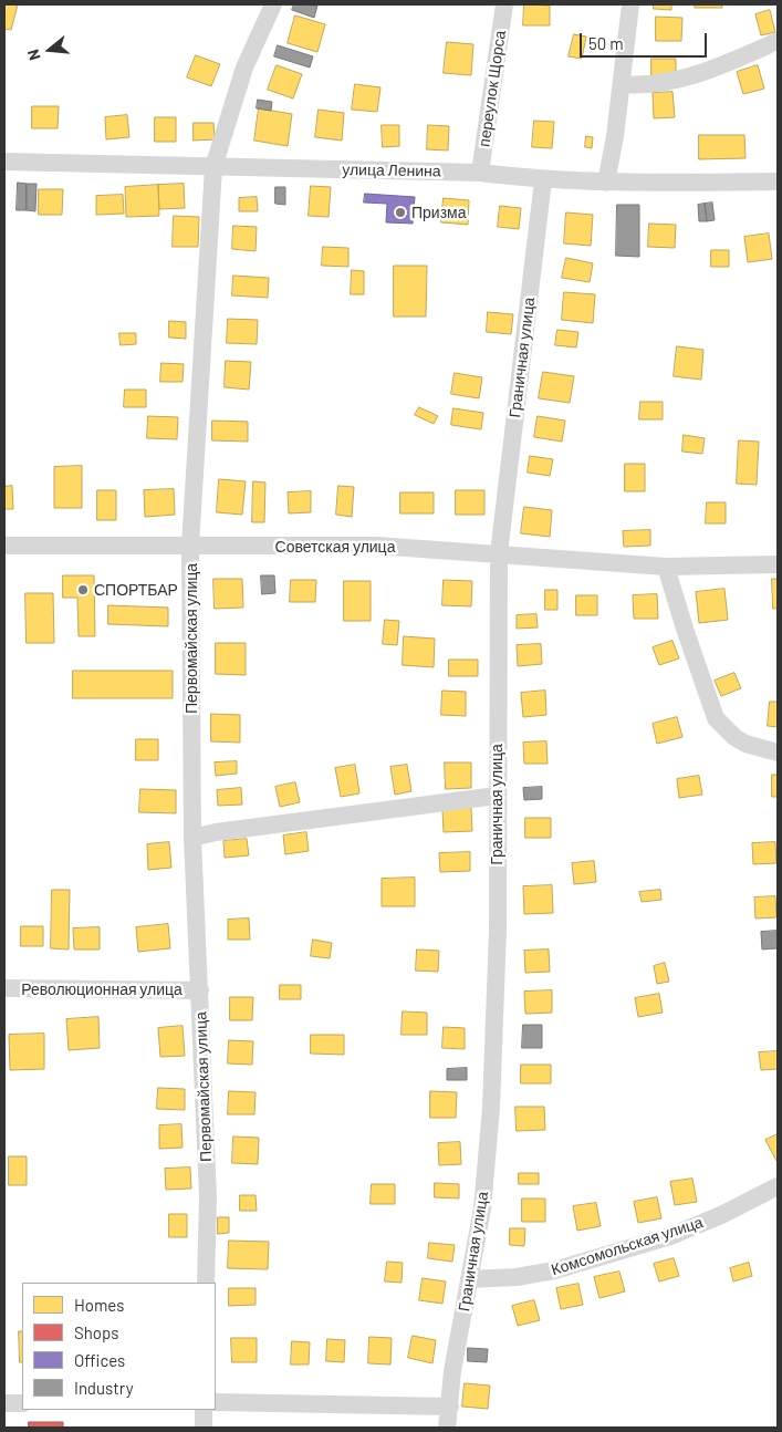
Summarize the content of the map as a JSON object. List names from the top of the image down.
{
  "streets": {
    "street": [
      "переулок Щорса",
      "улица Ленина",
      "Граничная улица",
      "Советская улица",
      "Первомайская улица",
      "Революционная улица",
      "Комсомольская улица"
    ]
  },
  "crossings": [
    ["переулок Щорса", "улица Ленина"],
    ["улица Ленина", "Граничная улица"],
    ["улица Ленина", "Первомайская улица"],
    ["Граничная улица", "Советская улица"],
    ["Граничная улица", "Комсомольская улица"],
    ["Советская улица", "Первомайская улица"],
    ["Первомайская улица", "Революционная улица"]
  ],
  "places": ["Призма", "СПОРТБАР"],
  "legend": [
    "Homes",
    "Shops",
    "Offices",
    "Industry"
  ],
  "scale_bar": "50 m",
  "north": "left"
}
